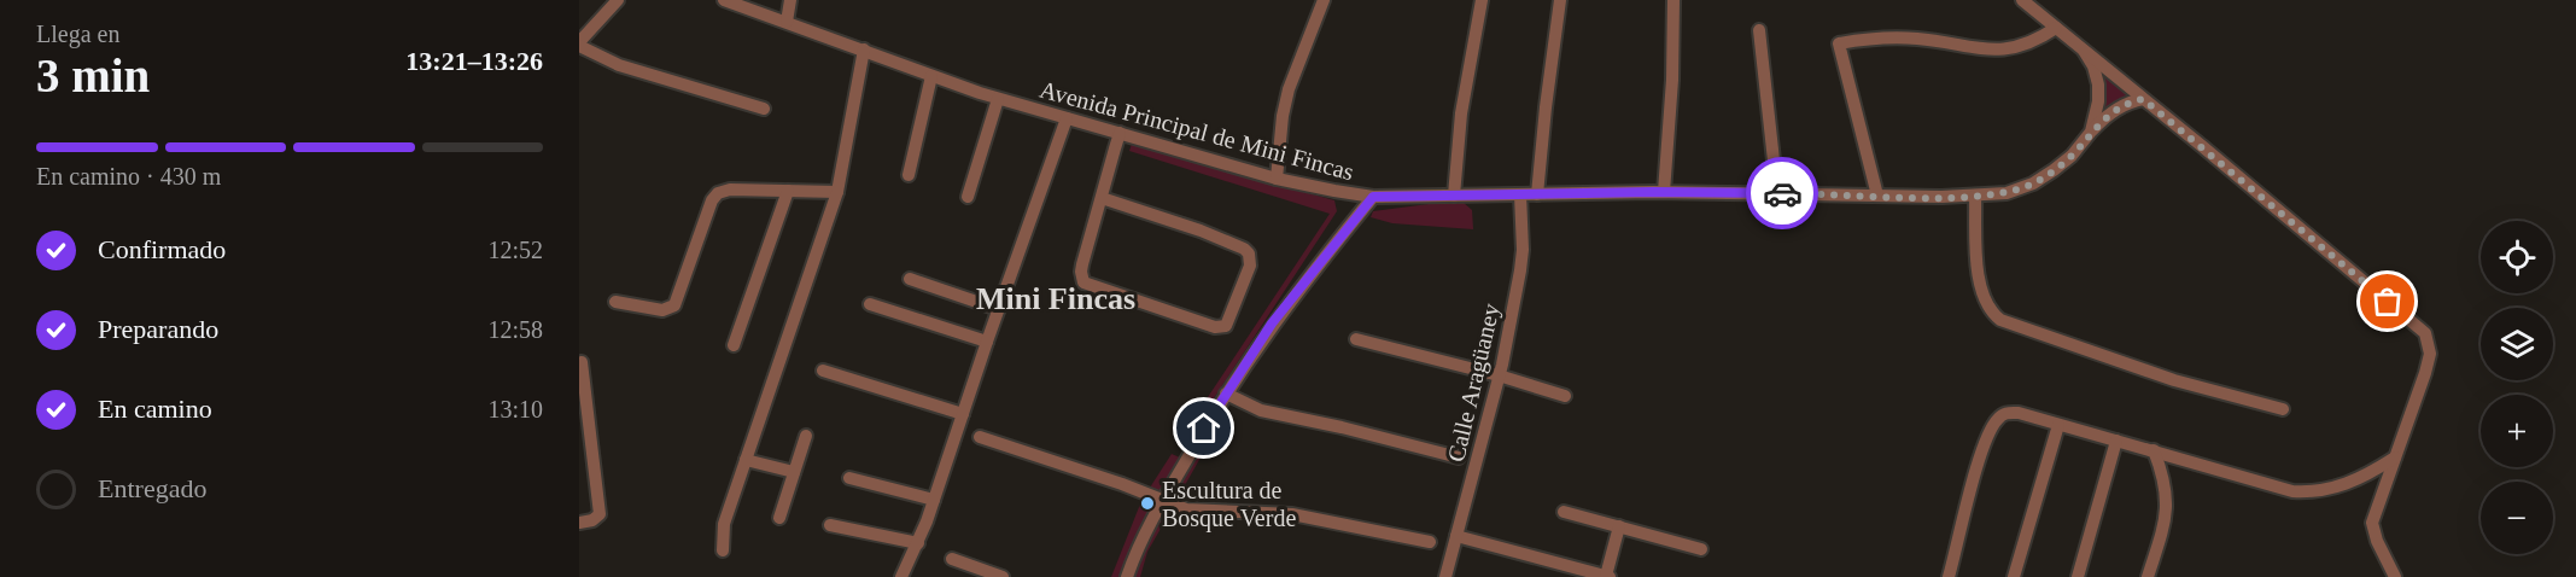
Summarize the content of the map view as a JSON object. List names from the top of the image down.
{
  "streets": {
    "street": ["Avenida Principal de Mini Fincas", "Calle Aragüaney"]
  },
  "crossings": [
    ["Avenida Principal de Mini Fincas", "Calle Aragüaney"]
  ],
  "districts": ["Mini Fincas"],
  "places": ["Escultura de Bosque Verde"],
  "page": {
    "heading": ["3 min", "Llega en", "13:21–13:26"],
    "bar": "En camino · 430 m",
    "list": [
      ["Confirmado", "12:52"],
      ["Preparando", "12:58"],
      ["En camino", "13:10"],
      "Entregado"
    ],
    "map_buttons": ["+", "−"]
  }
}
